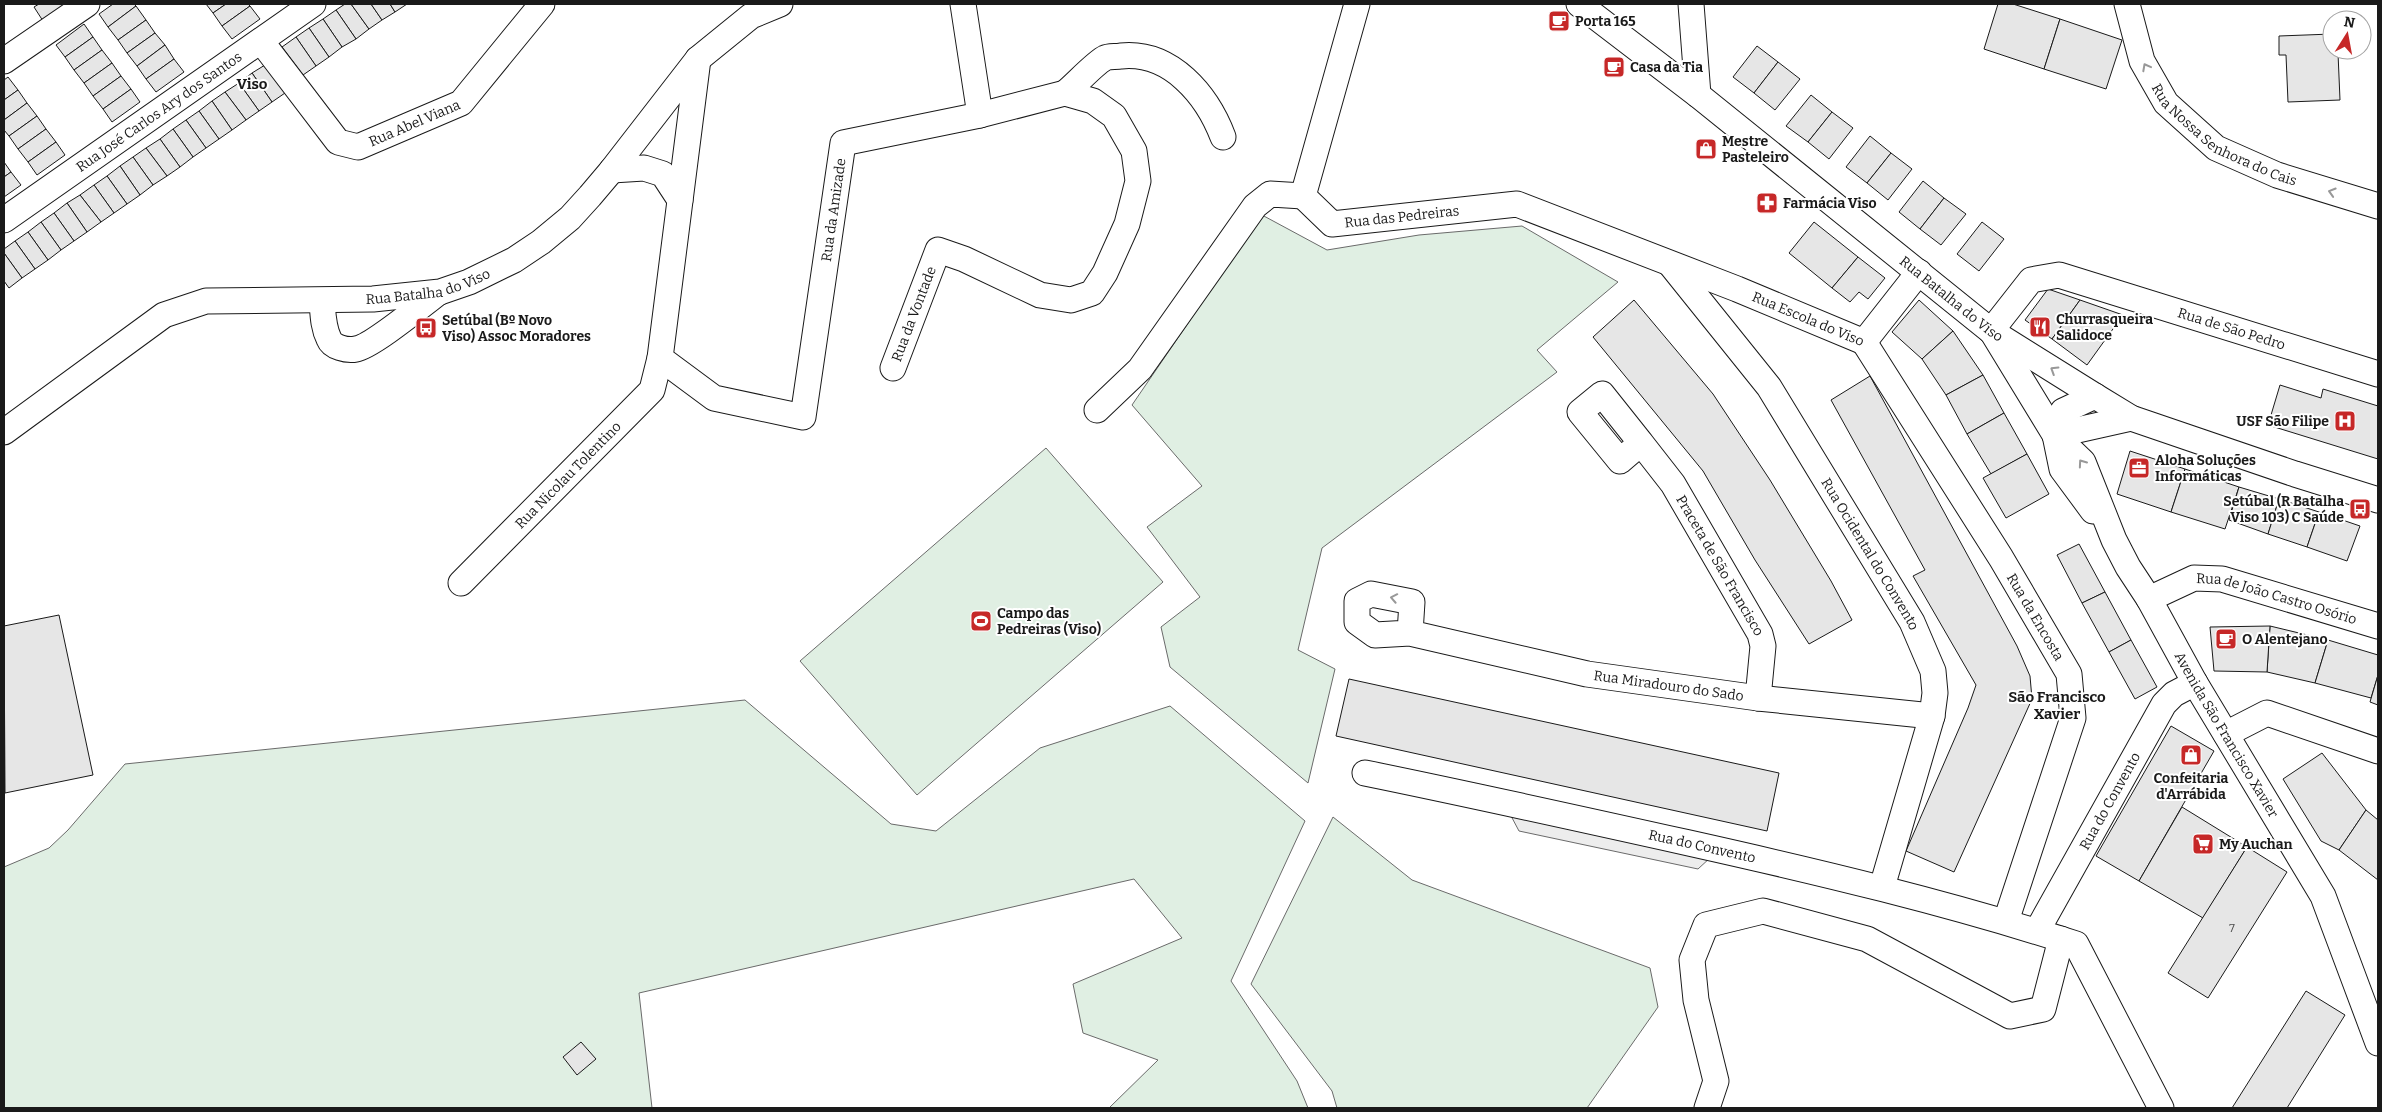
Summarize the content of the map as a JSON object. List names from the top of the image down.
{
  "streets": {
    "street": [
      "Rua José Carlos Ary dos Santos",
      "Rua Abel Viana",
      "Rua Nossa Senhora do Cais",
      "Rua da Amizade",
      "Rua das Pedreiras",
      "Rua Batalha do Viso",
      "Rua da Vontade",
      "Rua Escola do Viso",
      "Rua de São Pedro",
      "Rua Nicolau Tolentino",
      "Rua Ocidental do Convento",
      "Praceta de São Francisco",
      "Rua de João Castro Osório",
      "Rua da Encosta",
      "Rua Miradouro do Sado",
      "Avenida São Francisco Xavier",
      "Rua do Convento"
    ]
  },
  "crossings": [
    ["Rua José Carlos Ary dos Santos", "Rua Abel Viana"],
    ["Rua da Amizade", "Rua Nicolau Tolentino"],
    ["Rua das Pedreiras", "Rua Escola do Viso"],
    ["Rua das Pedreiras", "Rua Ocidental do Convento"],
    ["Rua Batalha do Viso", "Rua Escola do Viso"],
    ["Rua Batalha do Viso", "Rua de São Pedro"],
    ["Rua Batalha do Viso", "Rua Nicolau Tolentino"],
    ["Rua Batalha do Viso", "Avenida São Francisco Xavier"],
    ["Rua Escola do Viso", "Rua Ocidental do Convento"],
    ["Rua Escola do Viso", "Rua da Encosta"],
    ["Rua de São Pedro", "Avenida São Francisco Xavier"],
    ["Rua Ocidental do Convento", "Rua Miradouro do Sado"],
    ["Rua Ocidental do Convento", "Rua do Convento"],
    ["Praceta de São Francisco", "Rua Miradouro do Sado"],
    ["Rua de João Castro Osório", "Avenida São Francisco Xavier"],
    ["Rua da Encosta", "Rua do Convento"],
    ["Avenida São Francisco Xavier", "Rua do Convento"]
  ],
  "one_way": ["Rua Nossa Senhora do Cais"],
  "districts": ["Viso", "São Francisco Xavier"],
  "places": {
    "cafe": ["Porta 165", "Casa da Tia", "O Alentejano"],
    "shop": ["Mestre Pasteleiro", "Confeitaria d'Arrábida"],
    "pharmacy": ["Farmácia Viso"],
    "restaurant": ["Churrasqueira Salidoce"],
    "bus stop": ["Setúbal (Bº Novo Viso) Assoc Moradores", "Setúbal (R Batalha Viso 103) C Saúde"],
    "hospital": ["USF São Filipe"],
    "office": ["Aloha Soluções Informáticas"],
    "sports": ["Campo das Pedreiras (Viso)"],
    "supermarket": ["My Auchan"]
  },
  "house_numbers": ["7"],
  "north": "top"
}
